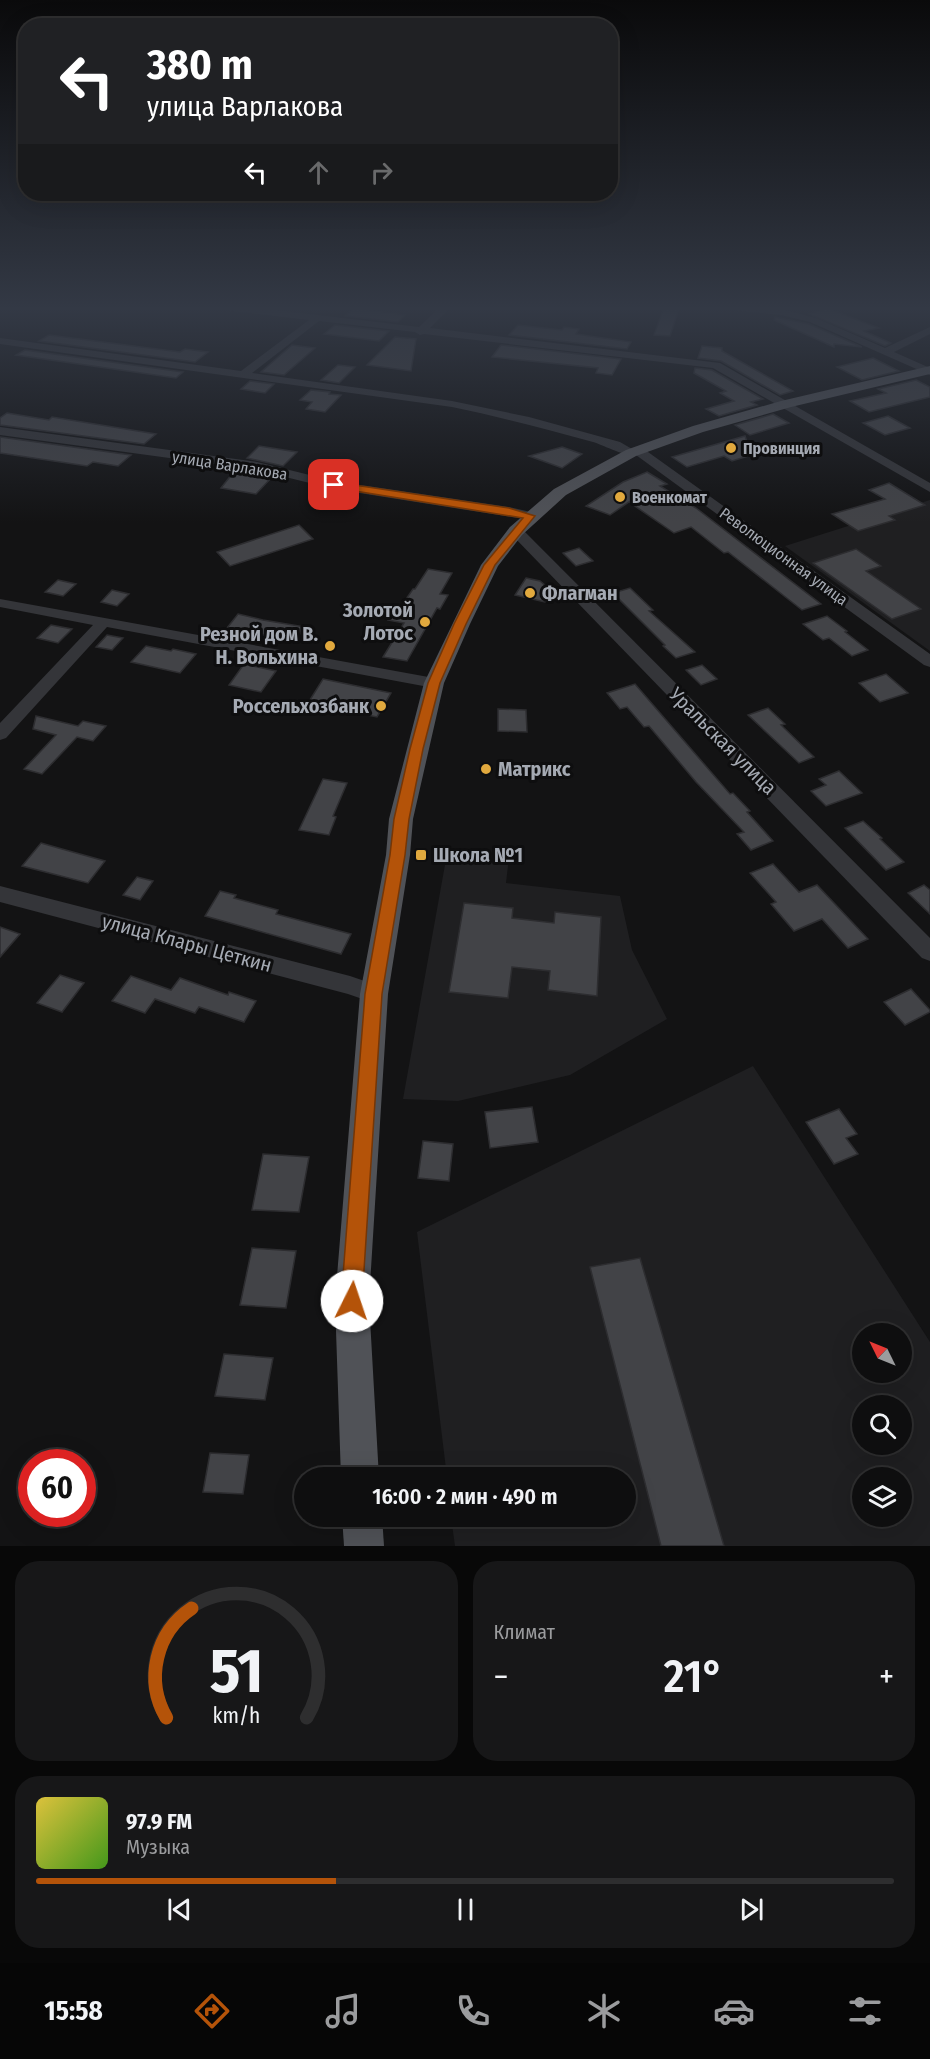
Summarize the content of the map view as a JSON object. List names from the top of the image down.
{
  "streets": {
    "street": [
      "улица Варлакова",
      "Революционная улица",
      "Уральская улица",
      "улица Клары Цеткин"
    ]
  },
  "crossings": [
    ["улица Варлакова", "Уральская улица"]
  ],
  "places": {
    "other": [
      "Провинция",
      "Военкомат",
      "Флагман",
      "Золотой Лотос",
      "Резной дом В. Н. Вольхина",
      "Россельхозбанк",
      "Матрикс"
    ],
    "transit": ["Школа №1"]
  },
  "north": "top left",
  "page": {
    "turn": ["380 m", "улица Варлакова"],
    "limit": "60",
    "trip": "16:00 · 2 мин · 490 m",
    "tile": "Климат",
    "heat": ["−", "21°", "+"],
    "song": ["97.9 FM", "Музыка"],
    "tabs": "15:58",
    "gauge": ["51", "km/h"]
  }
}
